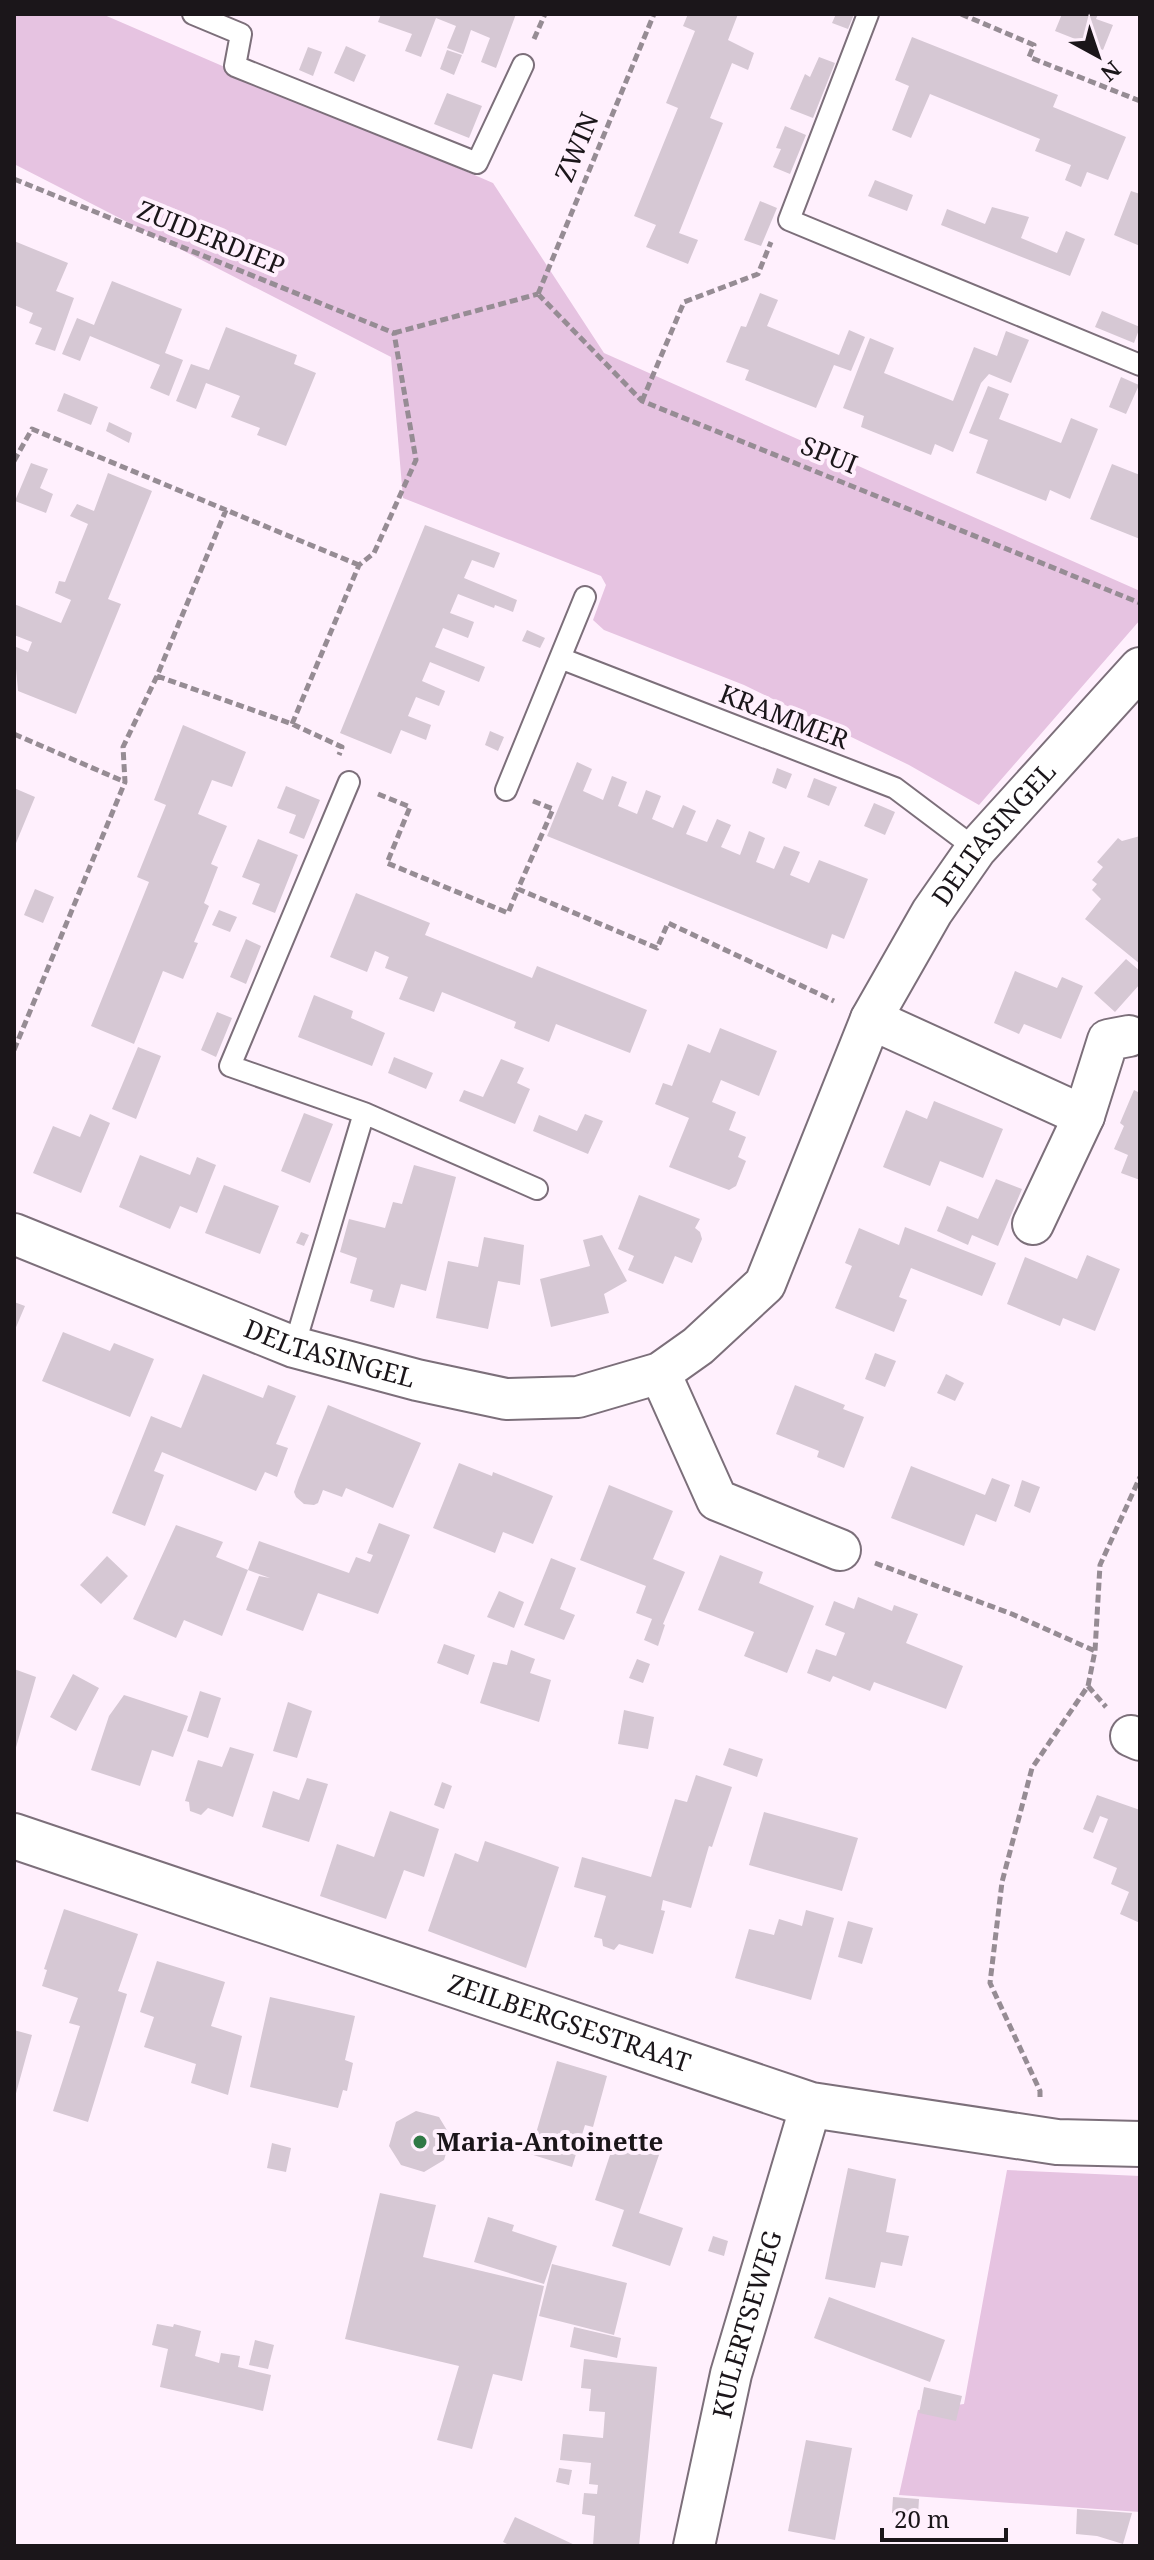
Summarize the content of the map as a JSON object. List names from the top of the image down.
{
  "streets": {
    "street": ["DELTASINGEL", "ZEILBERGSESTRAAT", "KULERTSEWEG"],
    "lane": ["KRAMMER"],
    "path": ["ZWIN", "ZUIDERDIEP", "SPUI"]
  },
  "crossings": [
    ["ZWIN", "SPUI"],
    ["KRAMMER", "DELTASINGEL"],
    ["ZEILBERGSESTRAAT", "KULERTSEWEG"]
  ],
  "places": ["Maria-Antoinette"],
  "scale_bar": "20 m",
  "north": "bottom right"
}
